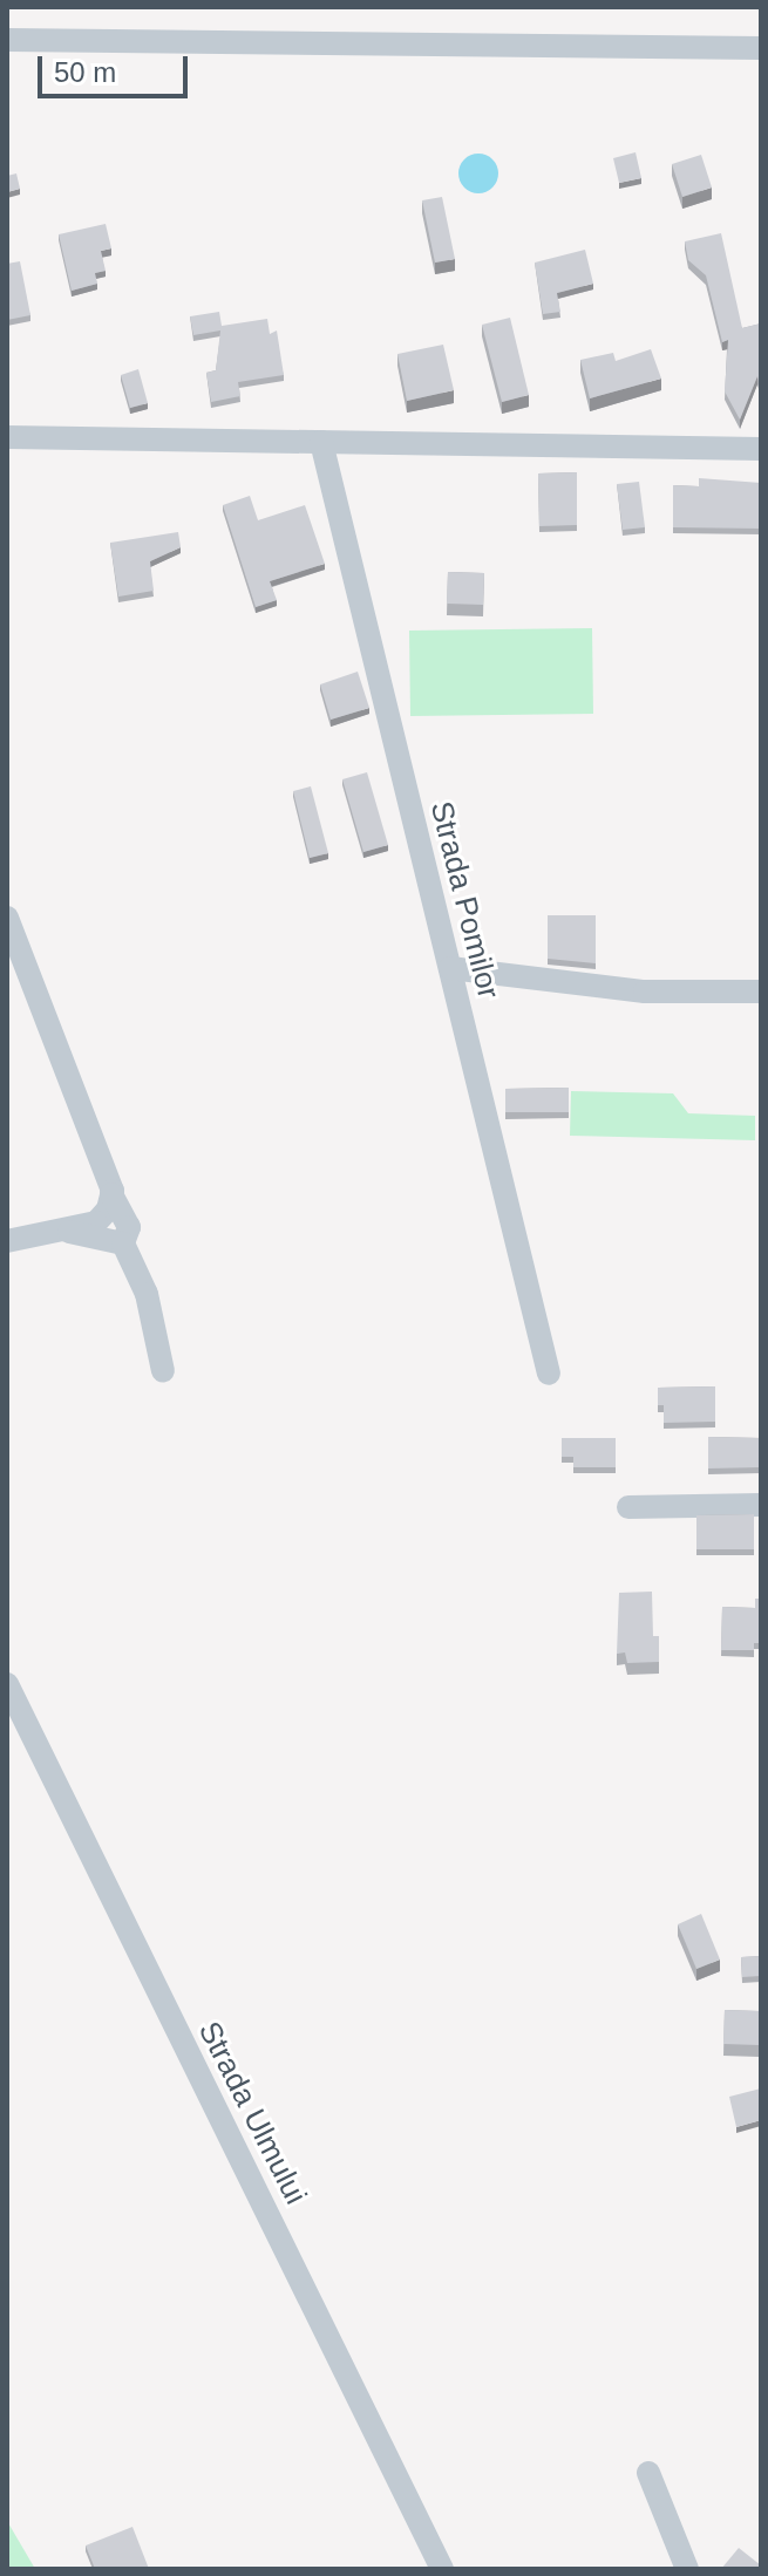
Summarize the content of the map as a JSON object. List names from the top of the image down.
{
  "streets": {
    "street": ["Strada Pomilor", "Strada Ulmului"]
  },
  "scale_bar": "50 m"
}
